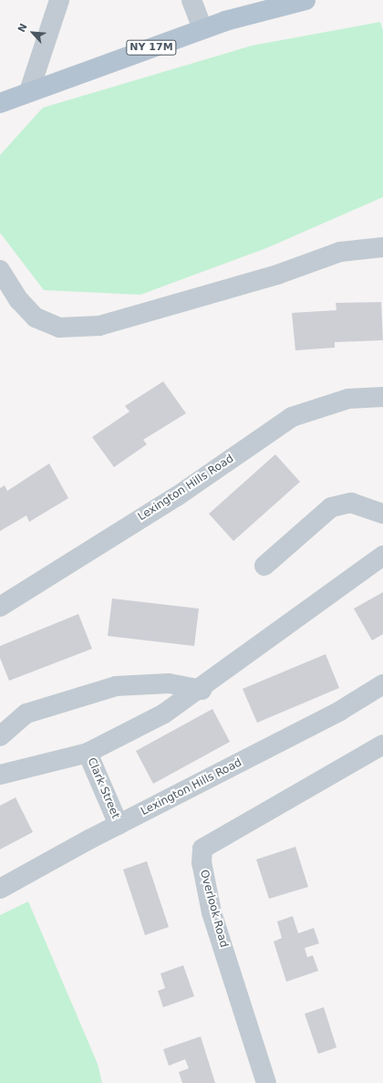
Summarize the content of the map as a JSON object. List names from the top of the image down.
{
  "streets": {
    "main road": ["NY 17M"],
    "street": ["Lexington Hills Road", "Clark Street", "Overlook Road"]
  },
  "crossings": [
    ["Lexington Hills Road", "Clark Street"]
  ],
  "north": "top left"
}
